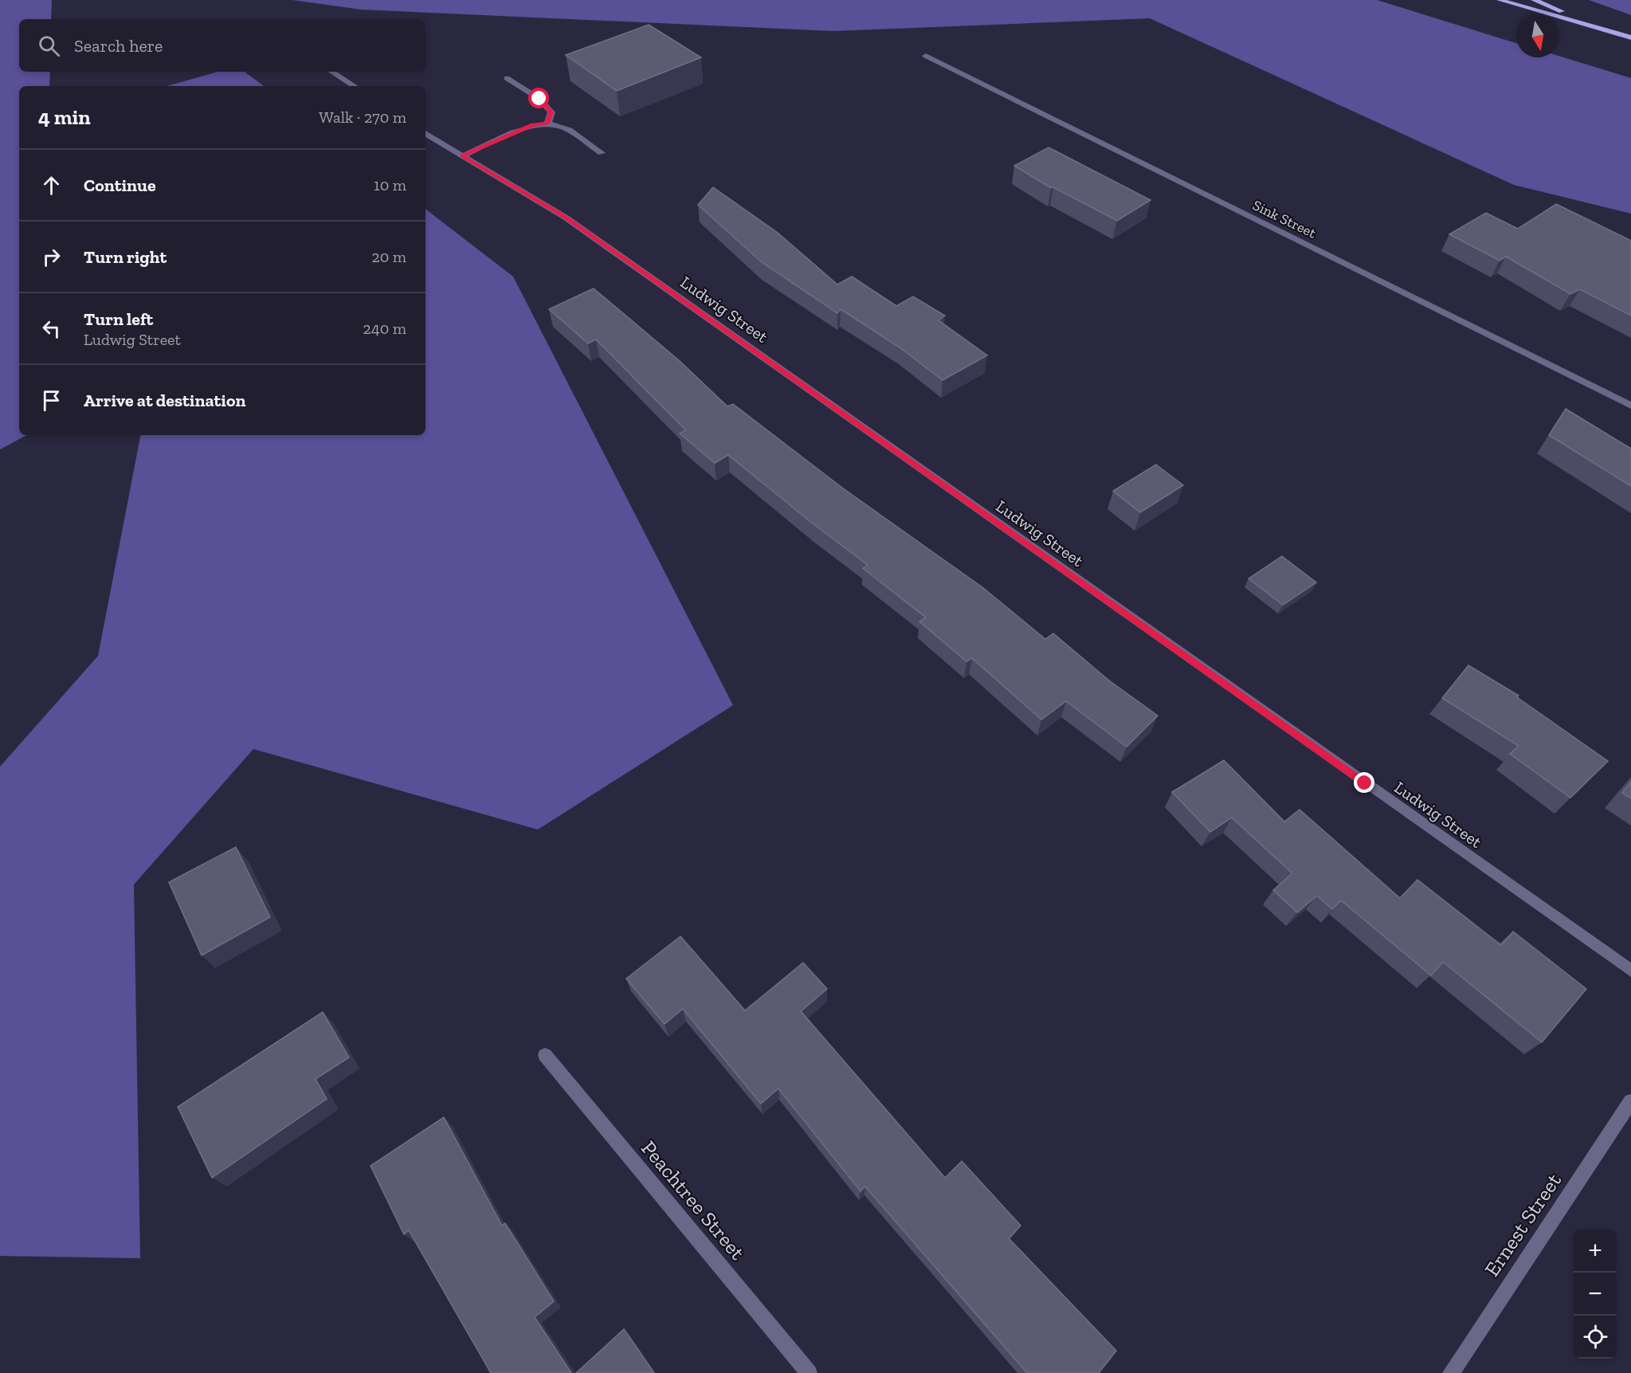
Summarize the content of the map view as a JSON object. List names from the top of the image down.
{
  "streets": {
    "street": [
      "Sink Street",
      "Ludwig Street",
      "Peachtree Street",
      "Ernest Street"
    ]
  },
  "north": "bottom",
  "page": {
    "search": "Search here",
    "heading": ["4 min", "Walk · 270 m"],
    "list": [
      ["Continue", "10 m"],
      ["Turn right", "20 m"],
      ["Turn left", "Ludwig Street", "240 m"],
      "Arrive at destination"
    ],
    "map_buttons": ["+", "−"]
  }
}
